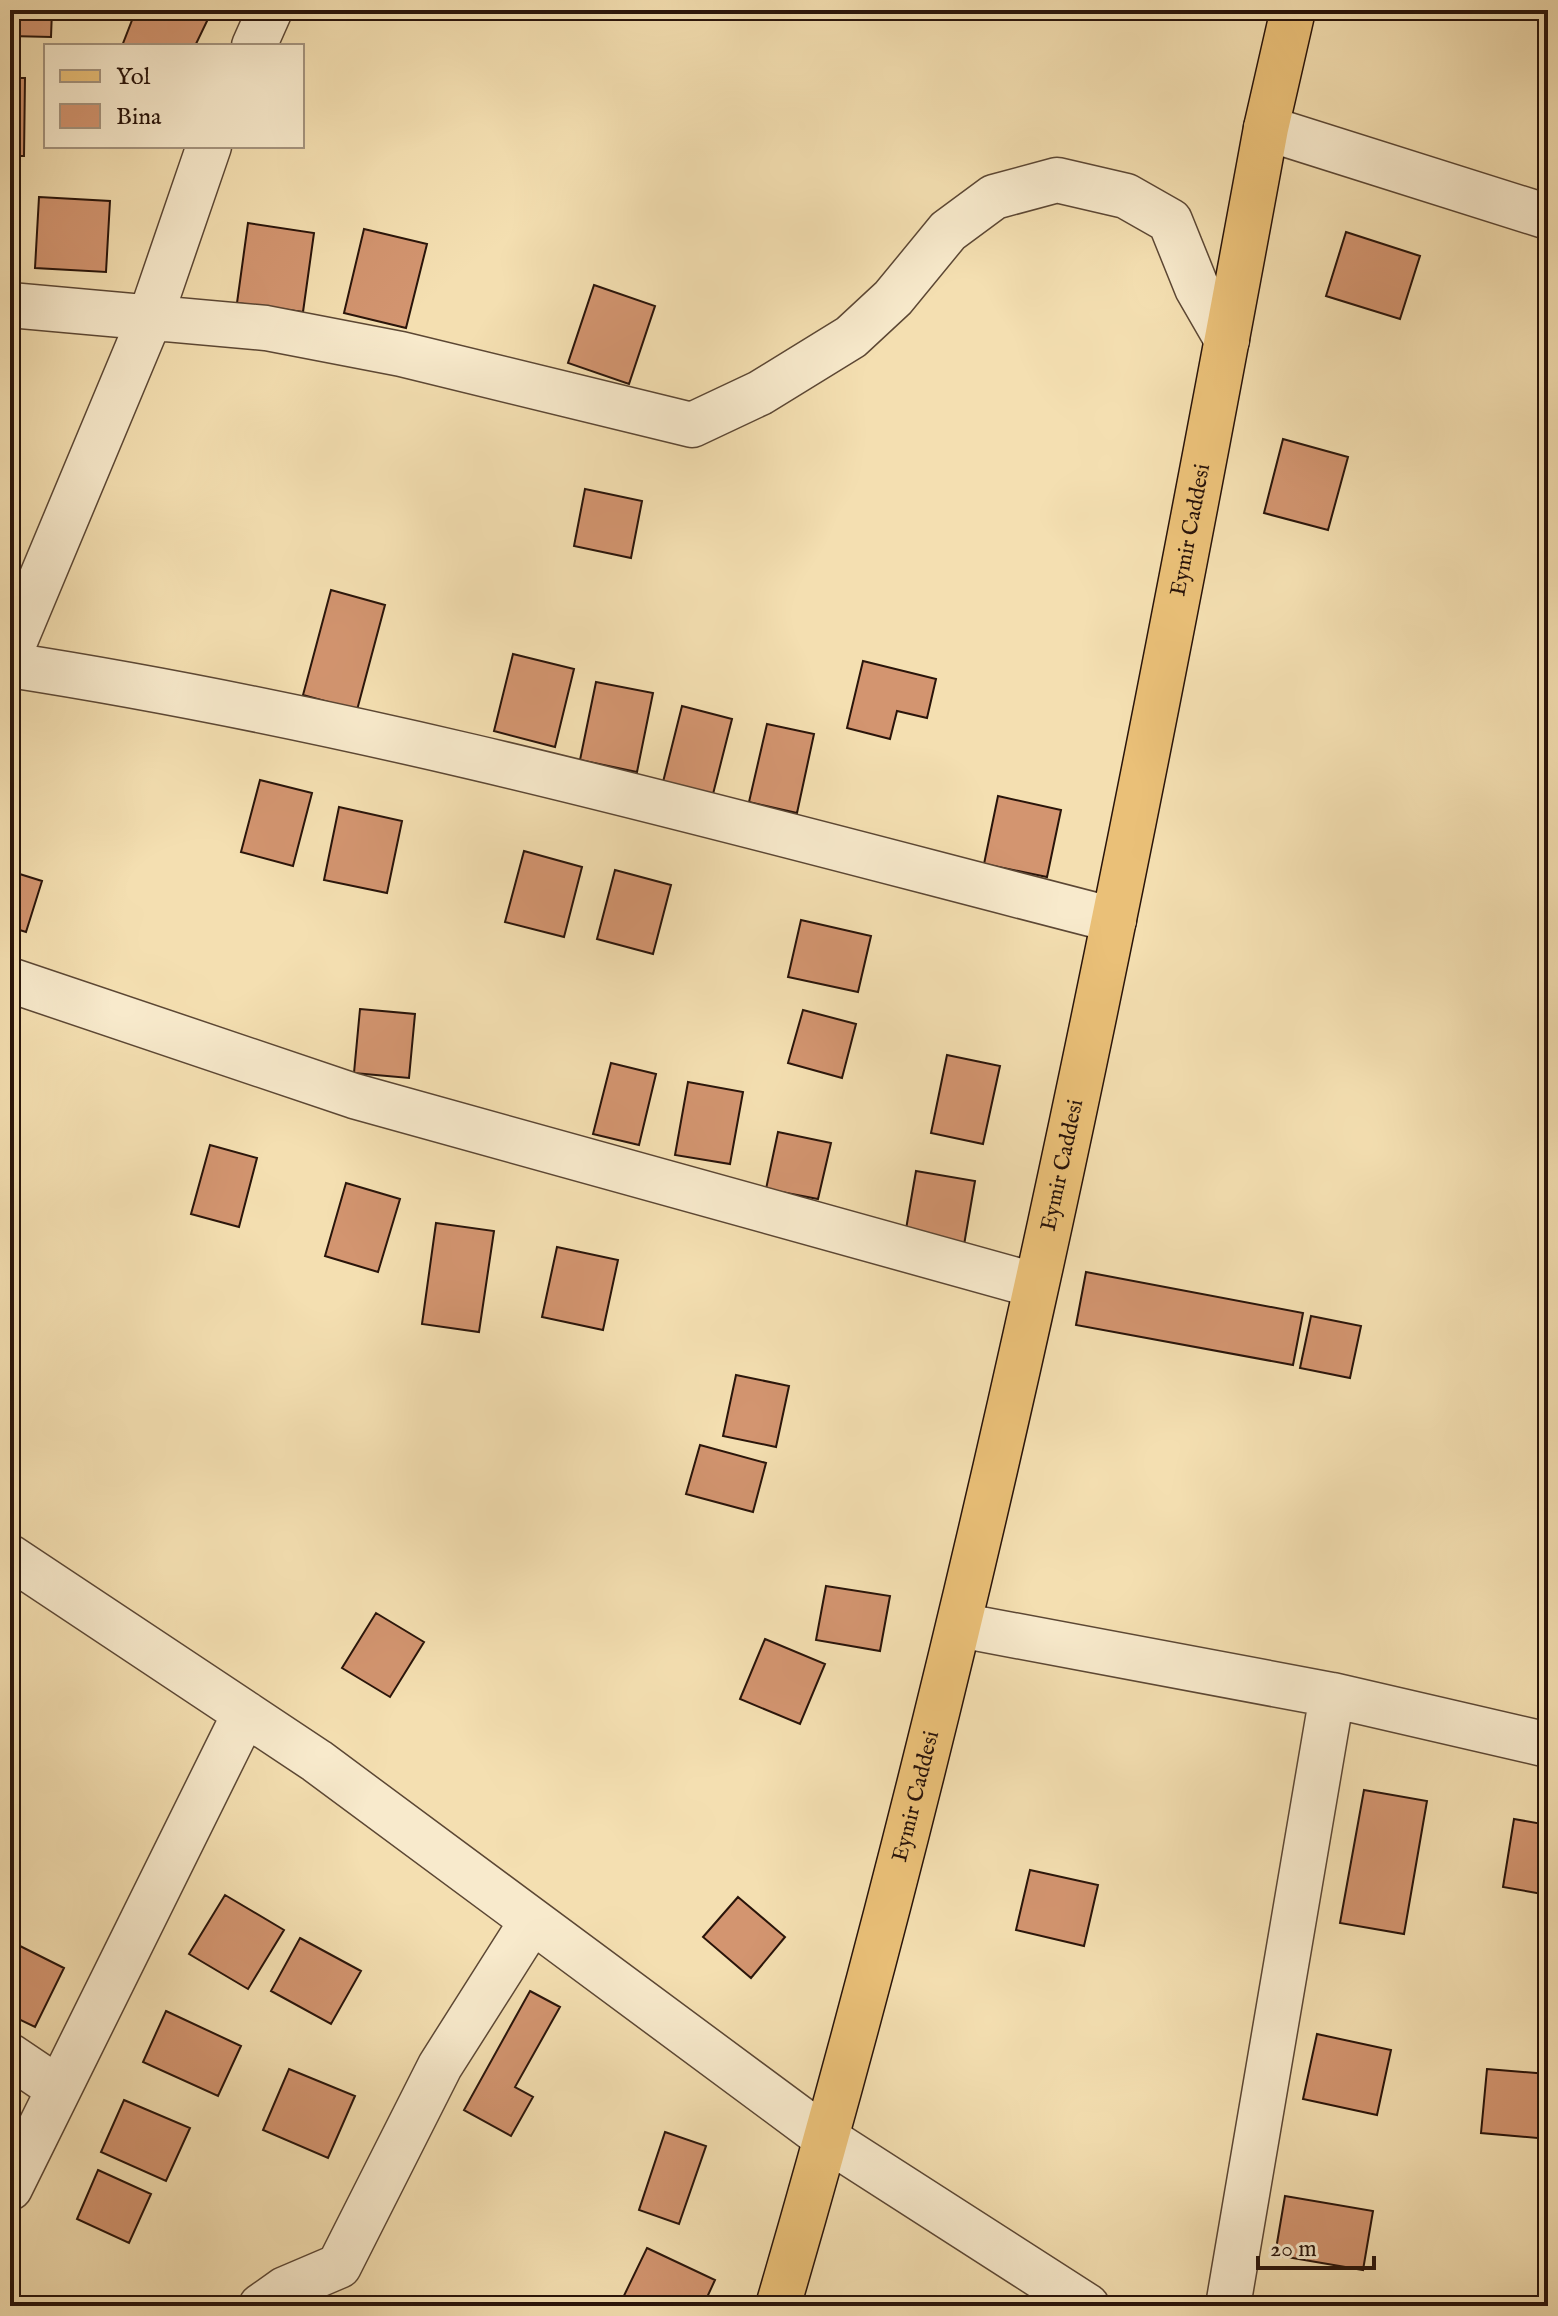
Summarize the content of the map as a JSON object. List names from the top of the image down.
{
  "streets": {
    "main road": ["Eymir Caddesi"]
  },
  "legend": ["Yol", "Bina"],
  "scale_bar": "20 m"
}
